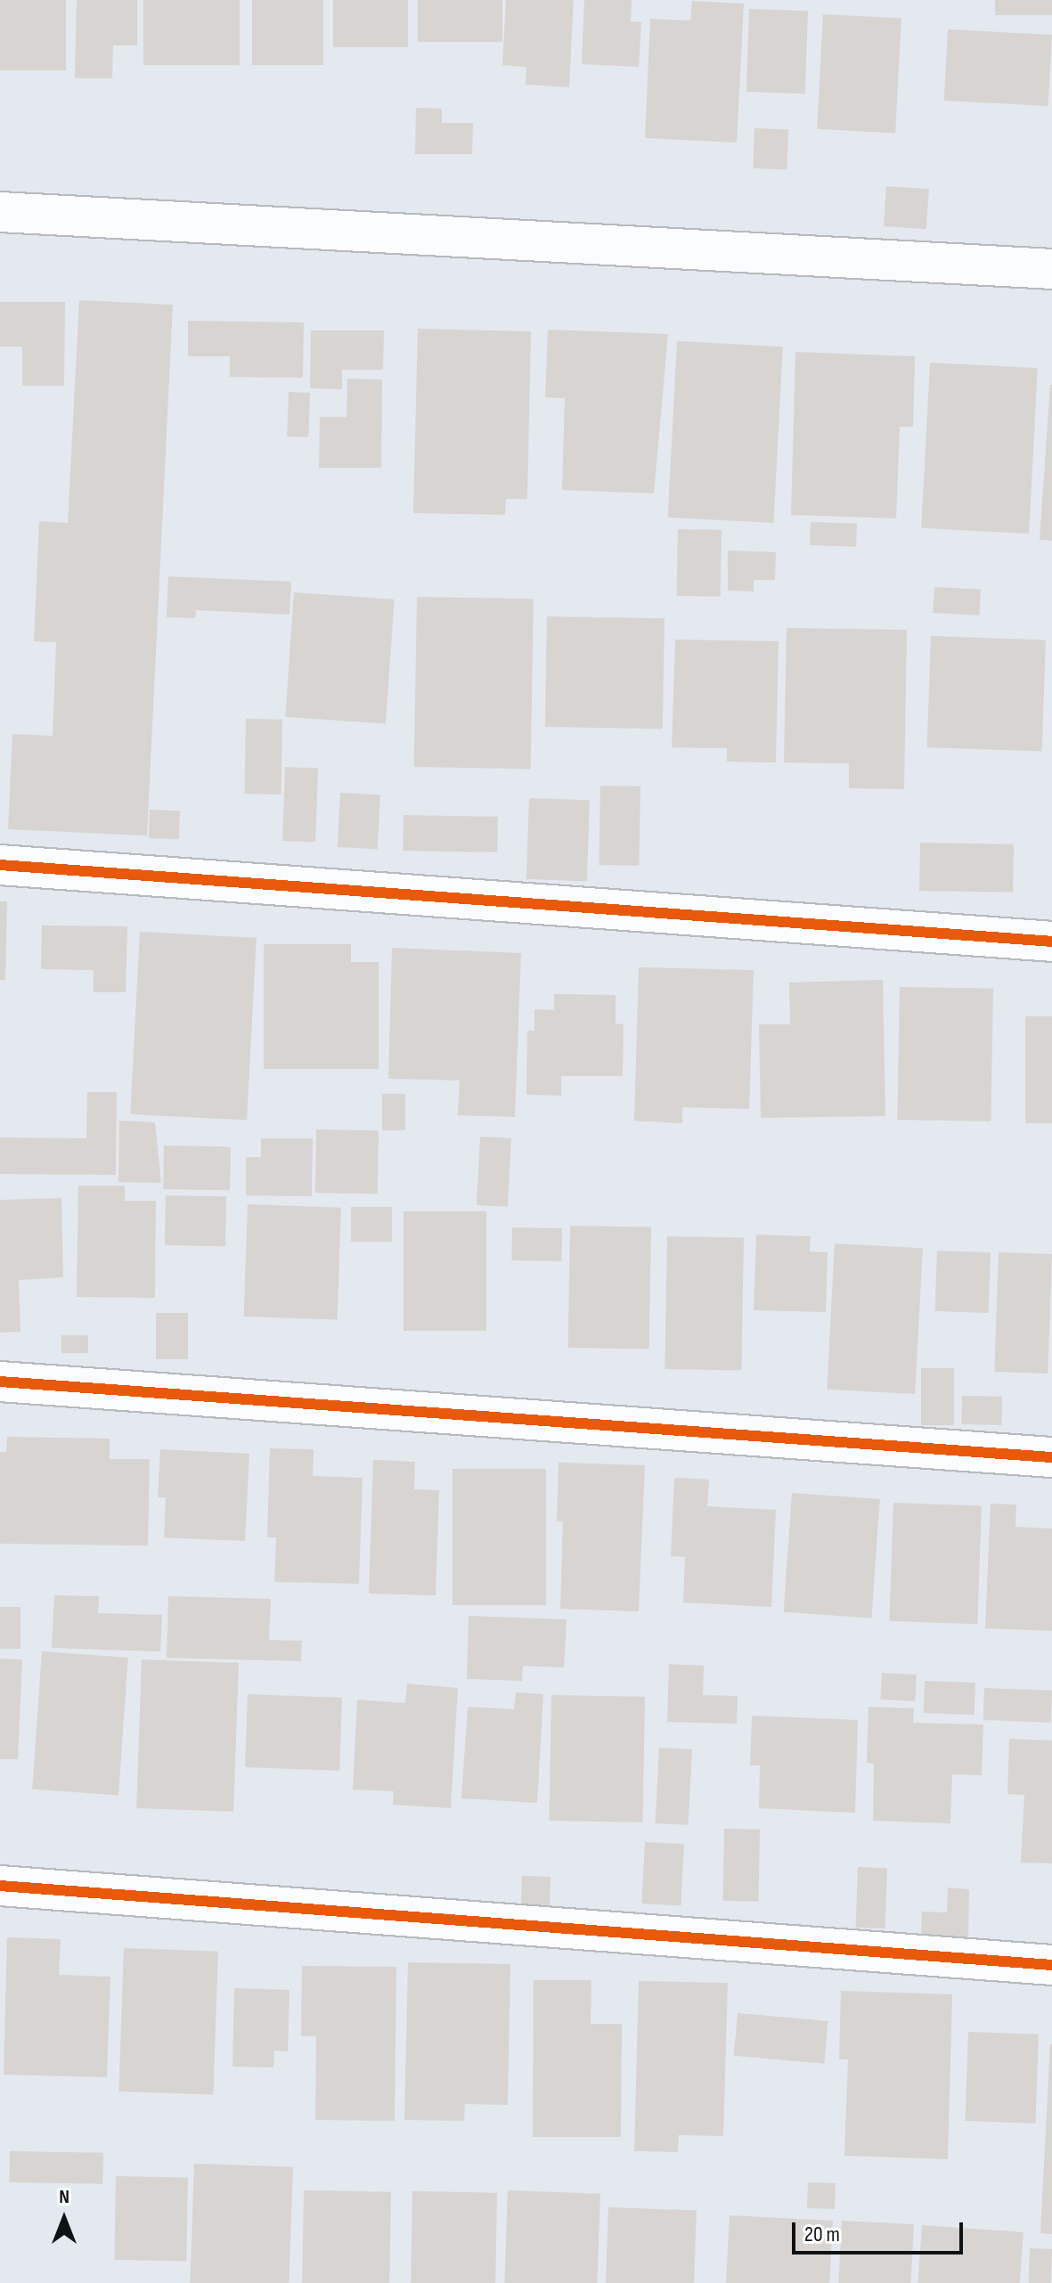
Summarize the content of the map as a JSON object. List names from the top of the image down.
{
  "scale_bar": "20 m",
  "north": "top"
}
